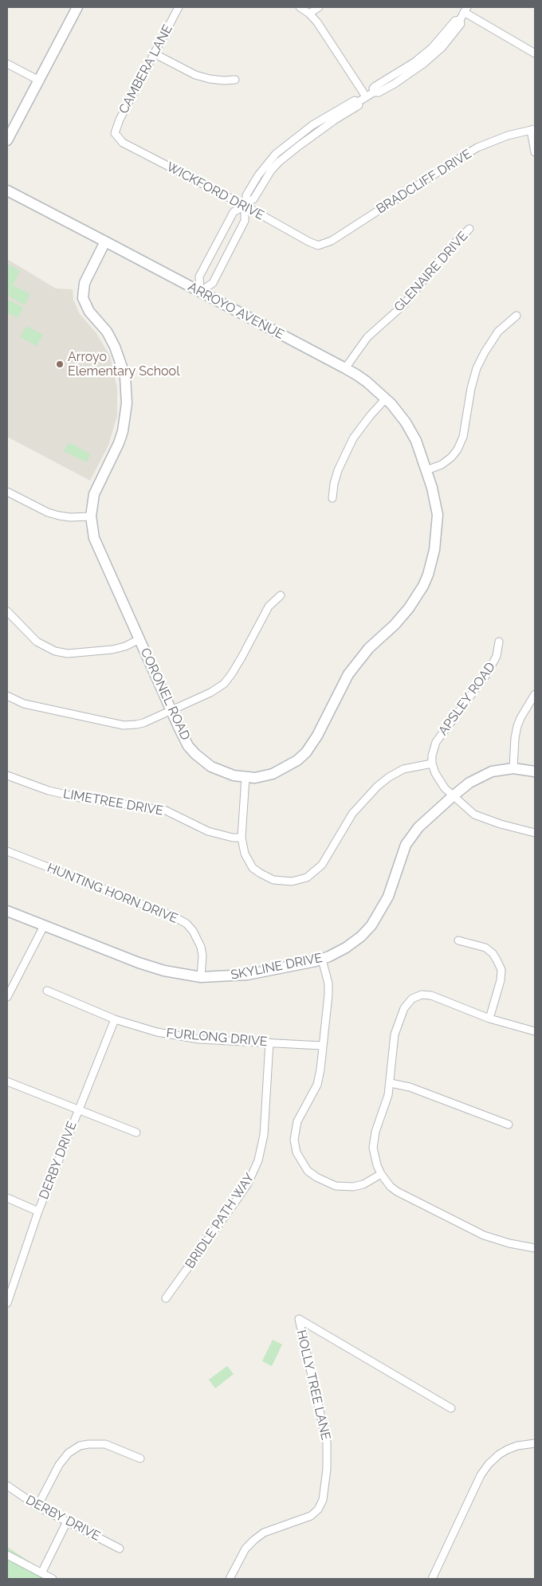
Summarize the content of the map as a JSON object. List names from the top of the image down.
{
  "streets": {
    "street": [
      "CAMBERA LANE",
      "BRADCLIFF DRIVE",
      "WICKFORD DRIVE",
      "GLENAIRE DRIVE",
      "ARROYO AVENUE",
      "CORONEL ROAD",
      "APSLEY ROAD",
      "LIMETREE DRIVE",
      "HUNTING HORN DRIVE",
      "SKYLINE DRIVE",
      "FURLONG DRIVE",
      "DERBY DRIVE",
      "BRIDLE PATH WAY",
      "HOLLY TREE LANE"
    ]
  },
  "crossings": [
    ["CAMBERA LANE", "WICKFORD DRIVE"],
    ["BRADCLIFF DRIVE", "WICKFORD DRIVE"],
    ["GLENAIRE DRIVE", "ARROYO AVENUE"],
    ["ARROYO AVENUE", "CORONEL ROAD"],
    ["HUNTING HORN DRIVE", "SKYLINE DRIVE"],
    ["FURLONG DRIVE", "DERBY DRIVE"],
    ["FURLONG DRIVE", "BRIDLE PATH WAY"]
  ],
  "places": ["Arroyo Elementary School"]
}
